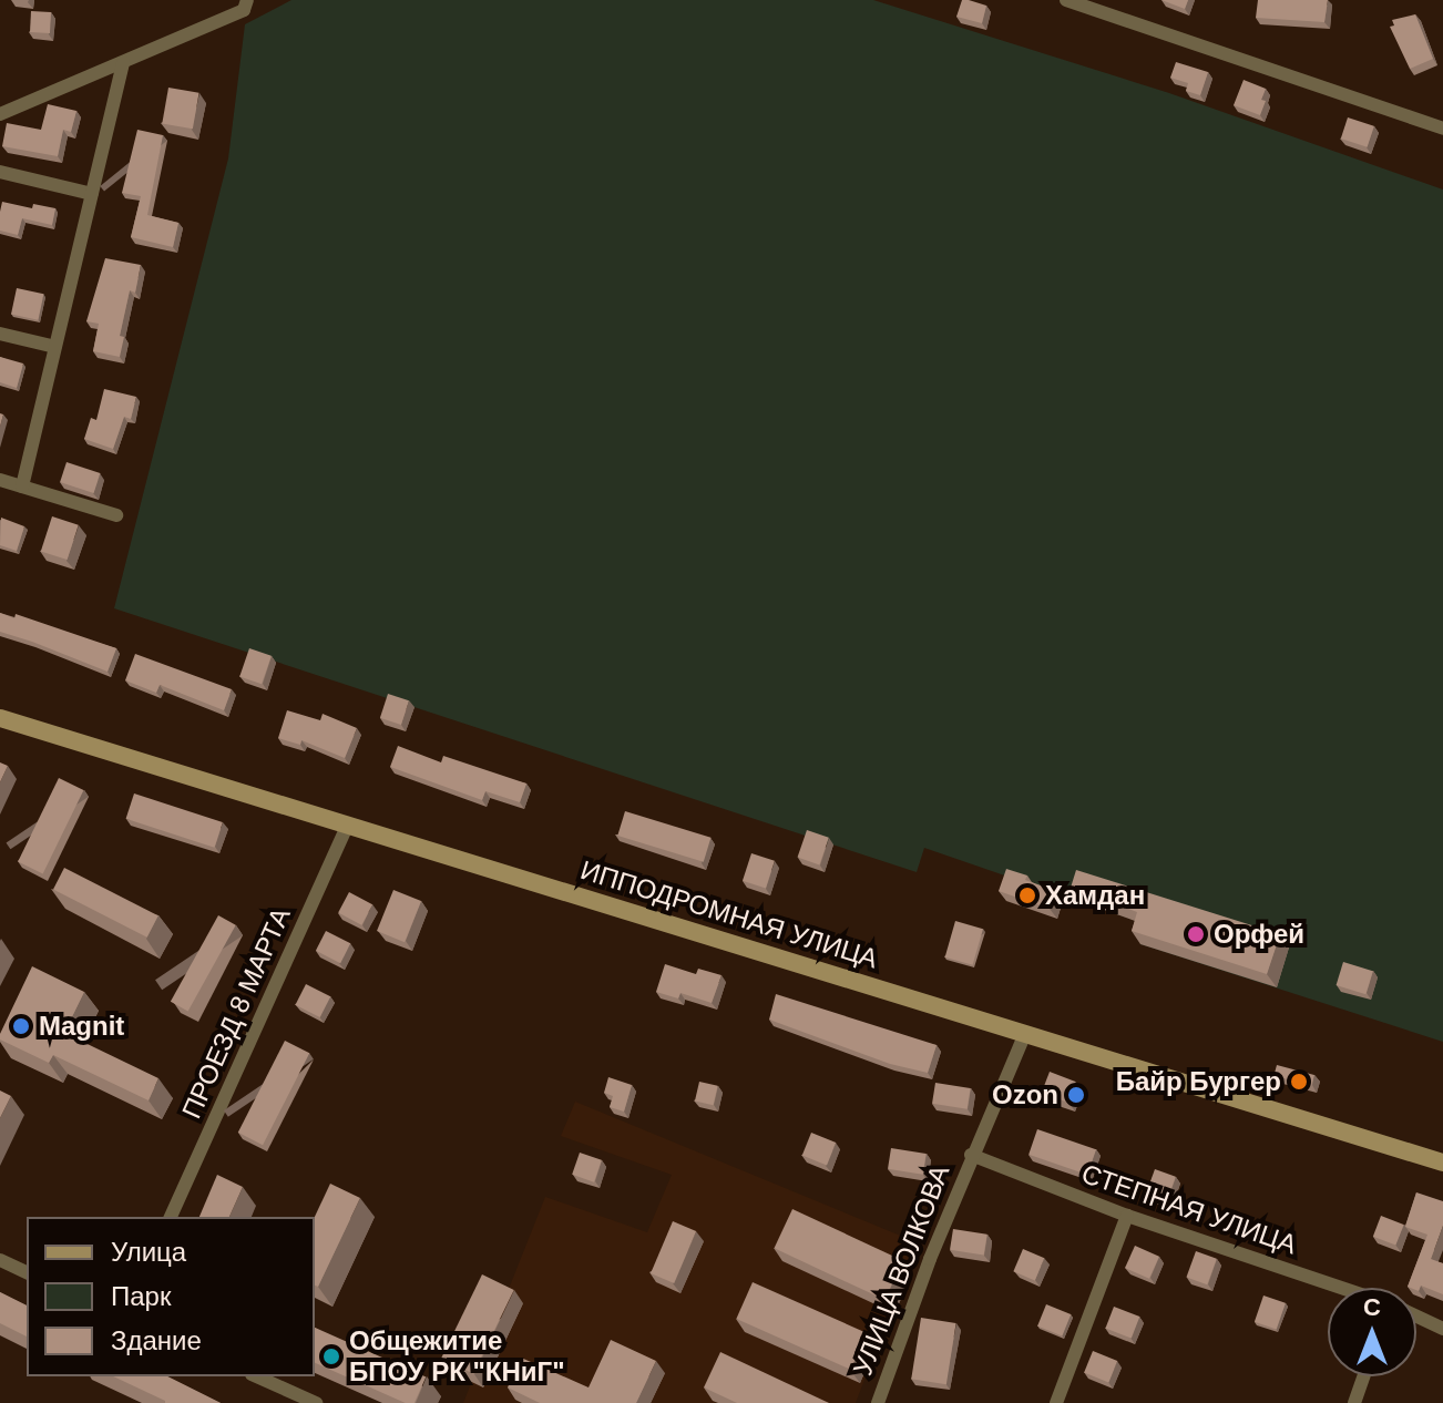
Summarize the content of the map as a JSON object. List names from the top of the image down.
{
  "streets": {
    "main road": ["ИППОДРОМНАЯ УЛИЦА"],
    "street": ["ПРОЕЗД 8 МАРТА", "СТЕПНАЯ УЛИЦА", "УЛИЦА ВОЛКОВА"]
  },
  "crossings": [
    ["ИППОДРОМНАЯ УЛИЦА", "ПРОЕЗД 8 МАРТА"],
    ["ИППОДРОМНАЯ УЛИЦА", "УЛИЦА ВОЛКОВА"],
    ["СТЕПНАЯ УЛИЦА", "УЛИЦА ВОЛКОВА"]
  ],
  "places": [
    "Хамдан",
    "Орфей",
    "Magnit",
    "Байр Бургер",
    "Ozon",
    "Общежитие БПОУ РК \"КНиГ\""
  ],
  "legend": ["Улица", "Парк", "Здание"],
  "north": "top"
}
